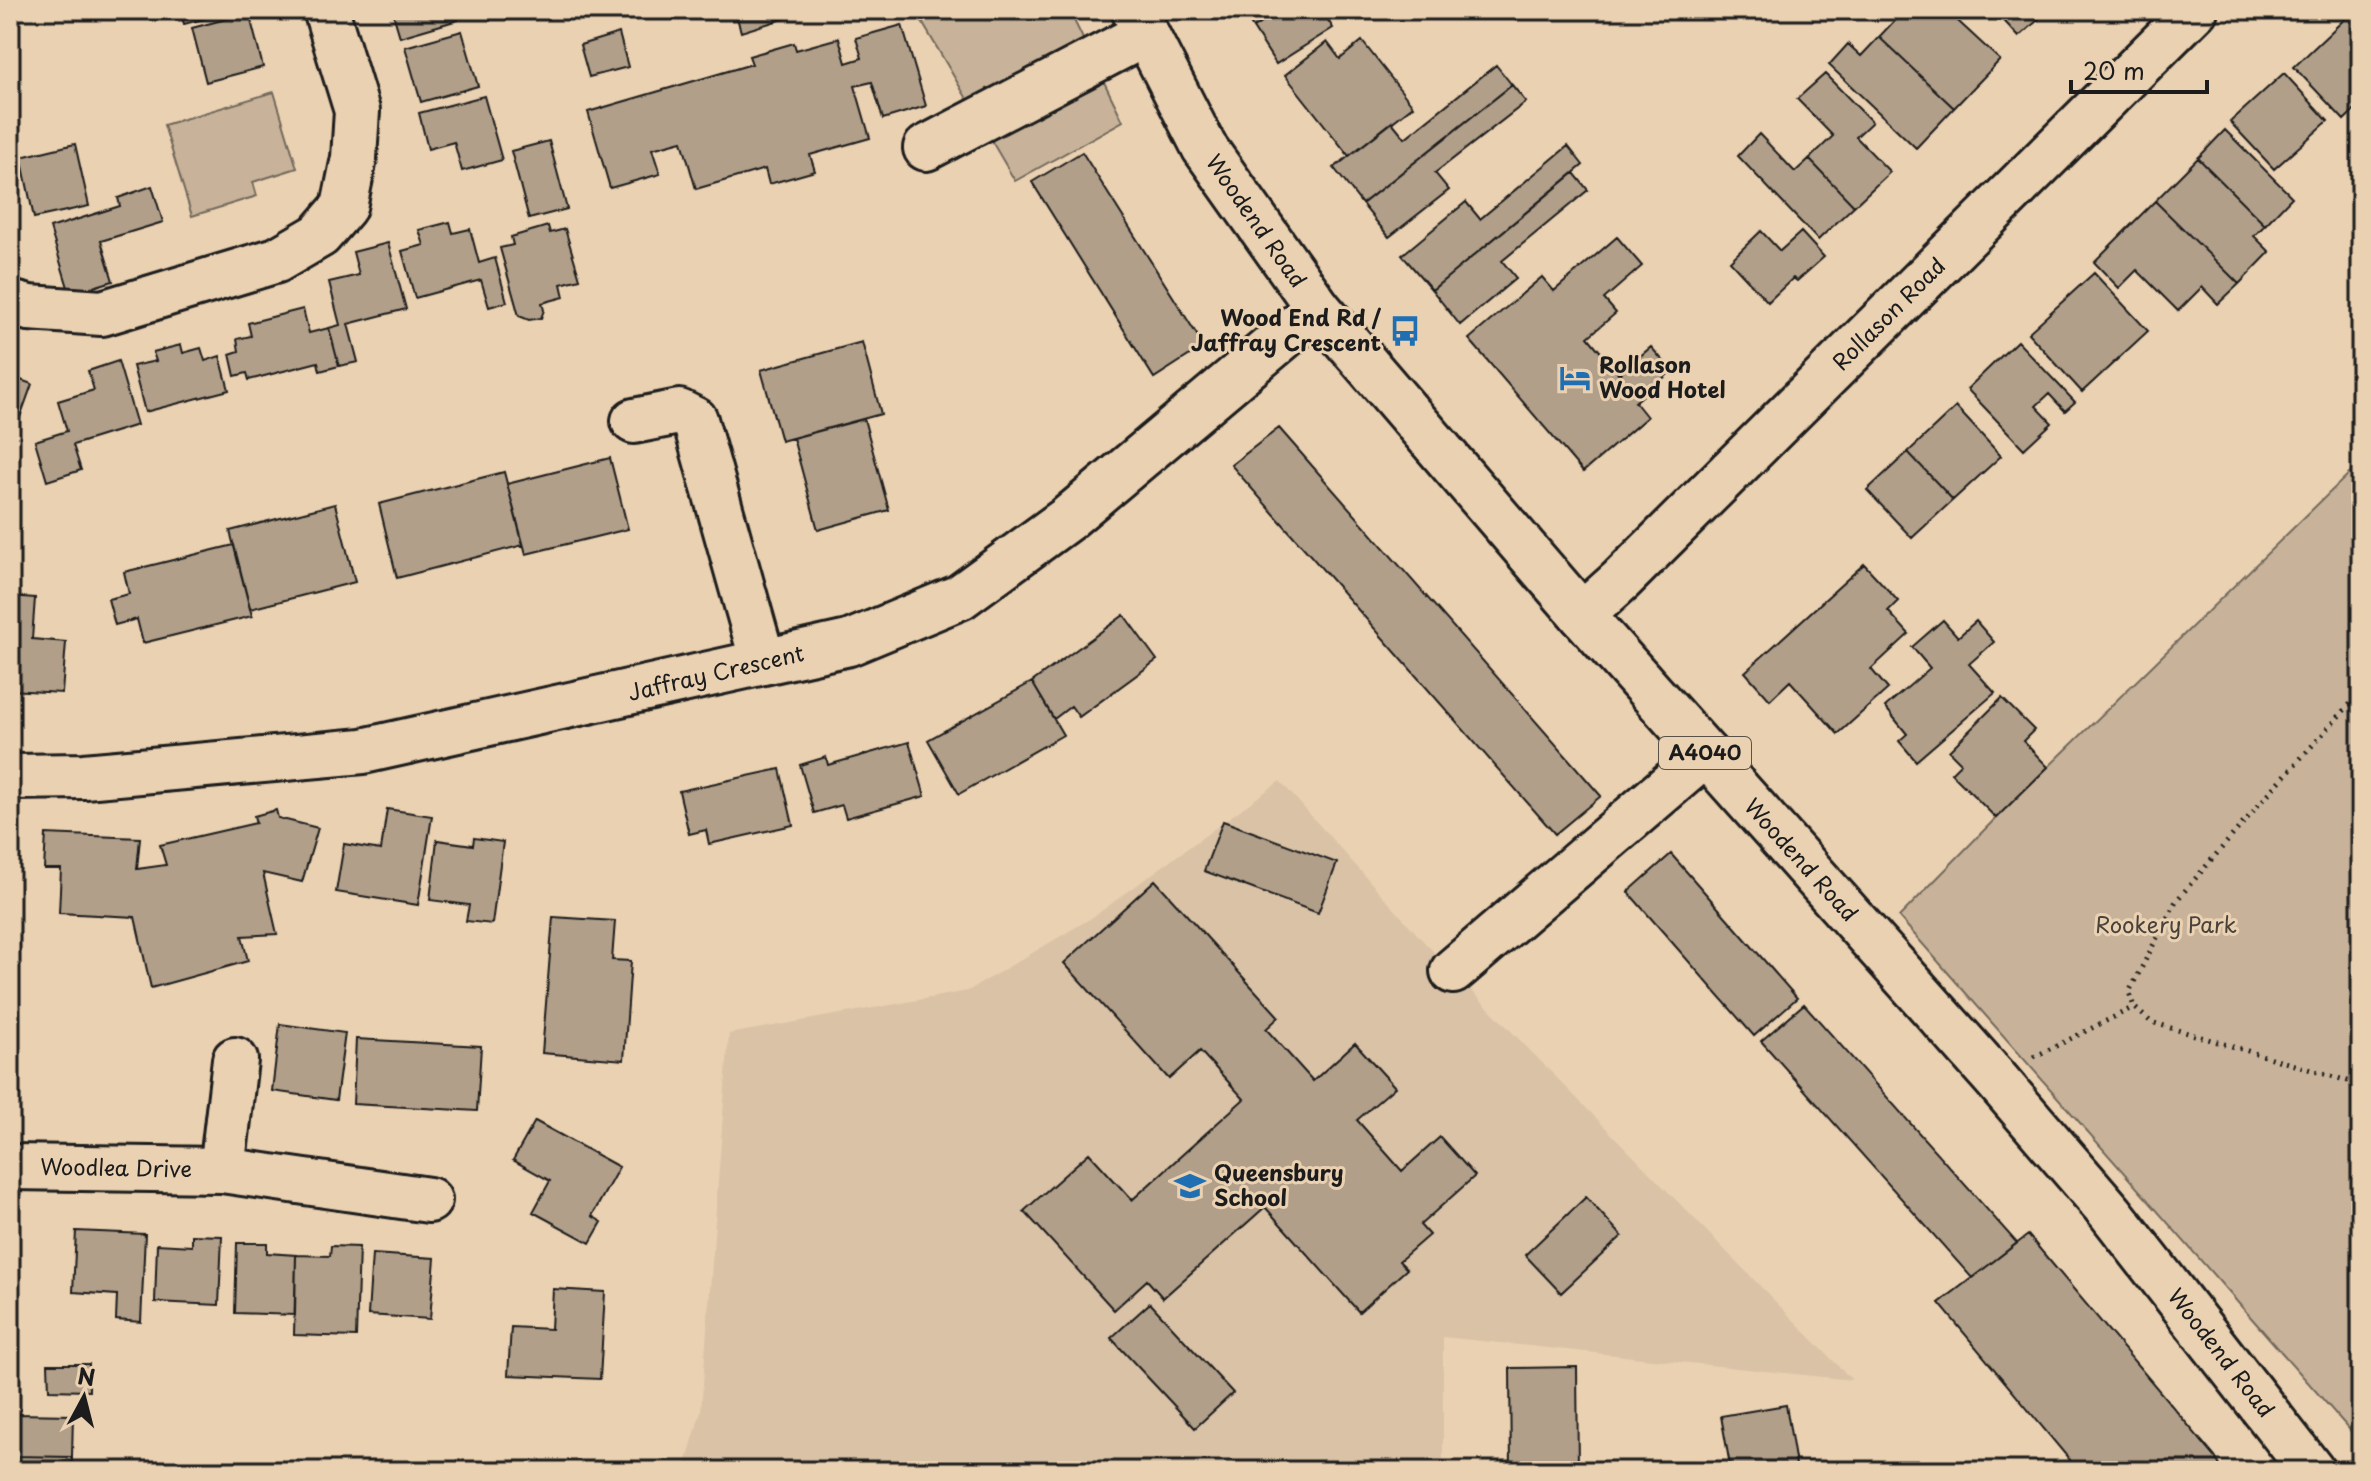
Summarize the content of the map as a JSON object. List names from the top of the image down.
{
  "streets": {
    "street": [
      "Woodend Road",
      "Rollason Road",
      "Jaffray Crescent",
      "A4040",
      "Woodlea Drive"
    ]
  },
  "crossings": [
    ["Woodend Road", "Rollason Road"],
    ["Woodend Road", "Jaffray Crescent"]
  ],
  "parks": ["Rookery Park"],
  "places": {
    "bus stop": ["Wood End Rd / Jaffray Crescent"],
    "hotel": ["Rollason Wood Hotel"],
    "school or university": ["Queensbury School"]
  },
  "scale_bar": "20 m",
  "north": "top"
}
